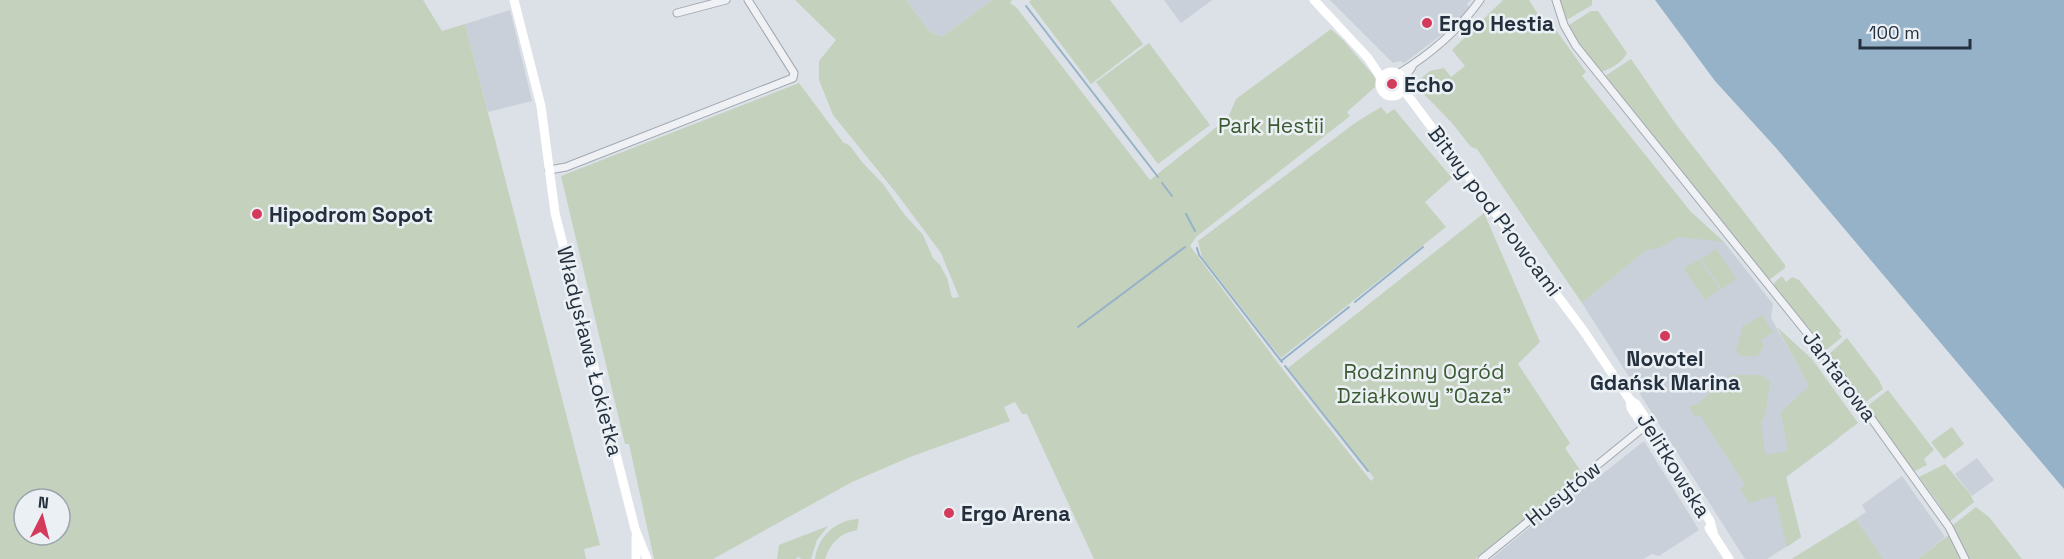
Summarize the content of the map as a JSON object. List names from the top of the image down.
{
  "streets": {
    "street": [
      "Bitwy pod Płowcami",
      "Władysława Łokietka",
      "Jantarowa",
      "Jelitkowska",
      "Husytów"
    ]
  },
  "crossings": [
    ["Bitwy pod Płowcami", "Jelitkowska"],
    ["Jelitkowska", "Husytów"]
  ],
  "parks": ["Park Hestii", "Rodzinny Ogród Działkowy \"Oaza\""],
  "places": [
    "Ergo Hestia",
    "Echo",
    "Hipodrom Sopot",
    "Novotel Gdańsk Marina",
    "Ergo Arena"
  ],
  "scale_bar": "100 m",
  "north": "top"
}
